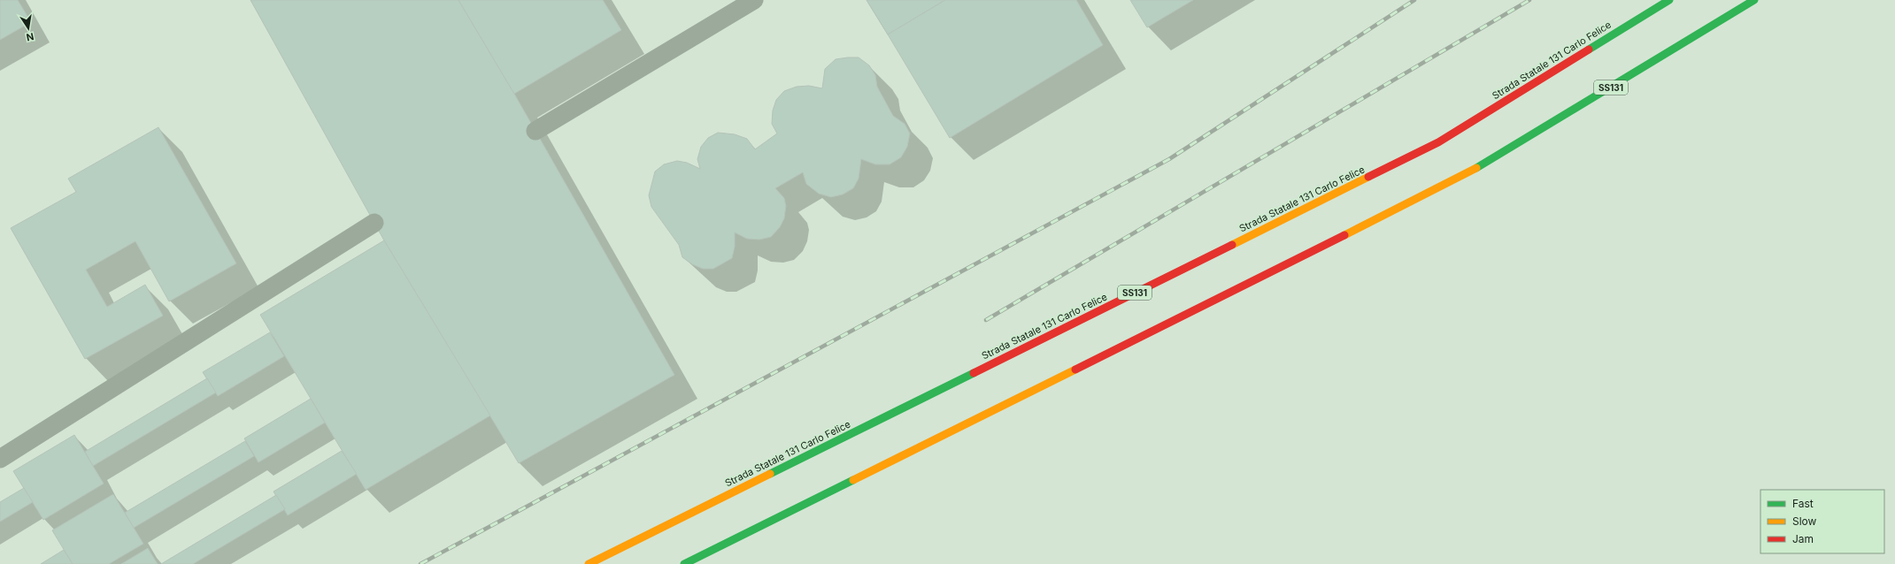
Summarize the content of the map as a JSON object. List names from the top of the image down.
{
  "streets": {
    "highway": ["Strada Statale 131 Carlo Felice", "SS131"]
  },
  "legend": ["Fast", "Slow", "Jam"],
  "north": "bottom"
}
